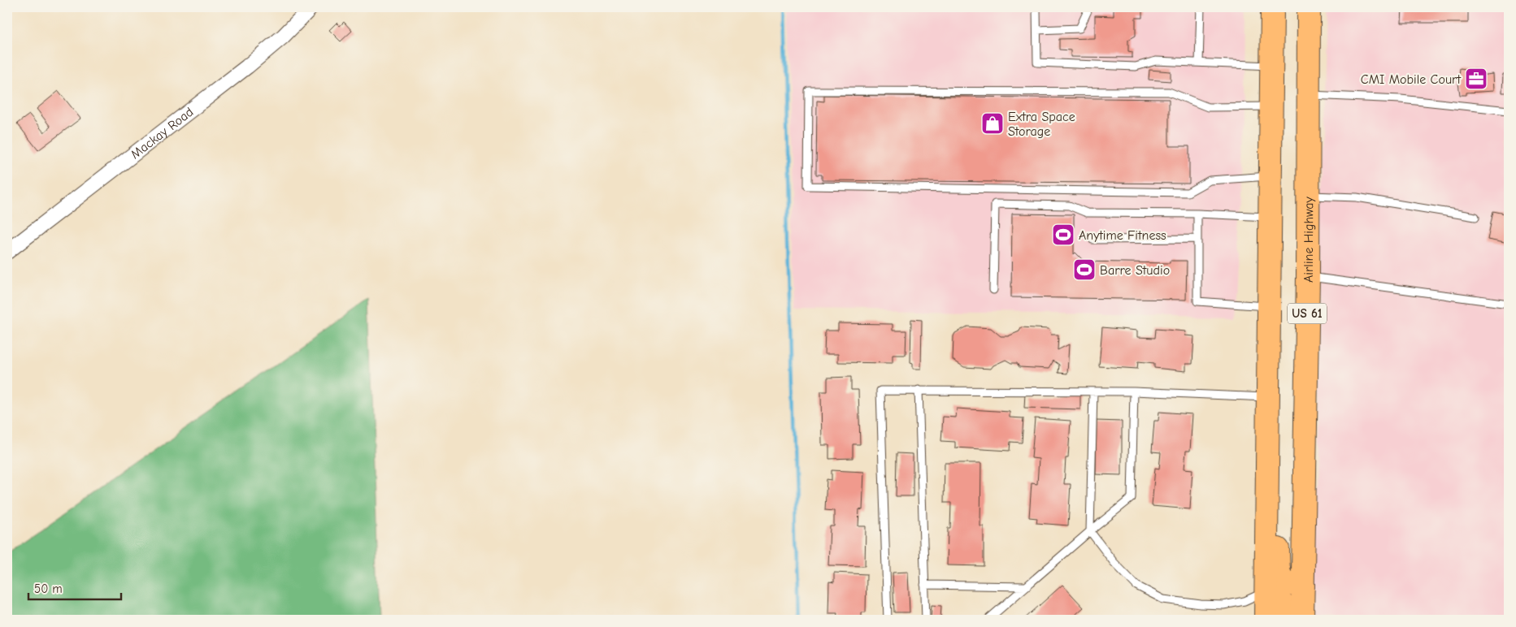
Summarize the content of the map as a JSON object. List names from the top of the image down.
{
  "streets": {
    "highway": ["Airline Highway", "US 61"],
    "street": ["Mackay Road"]
  },
  "places": {
    "office": ["CMI Mobile Court"],
    "shop": ["Extra Space Storage"],
    "sports": ["Anytime Fitness", "Barre Studio"]
  },
  "scale_bar": "50 m"
}
